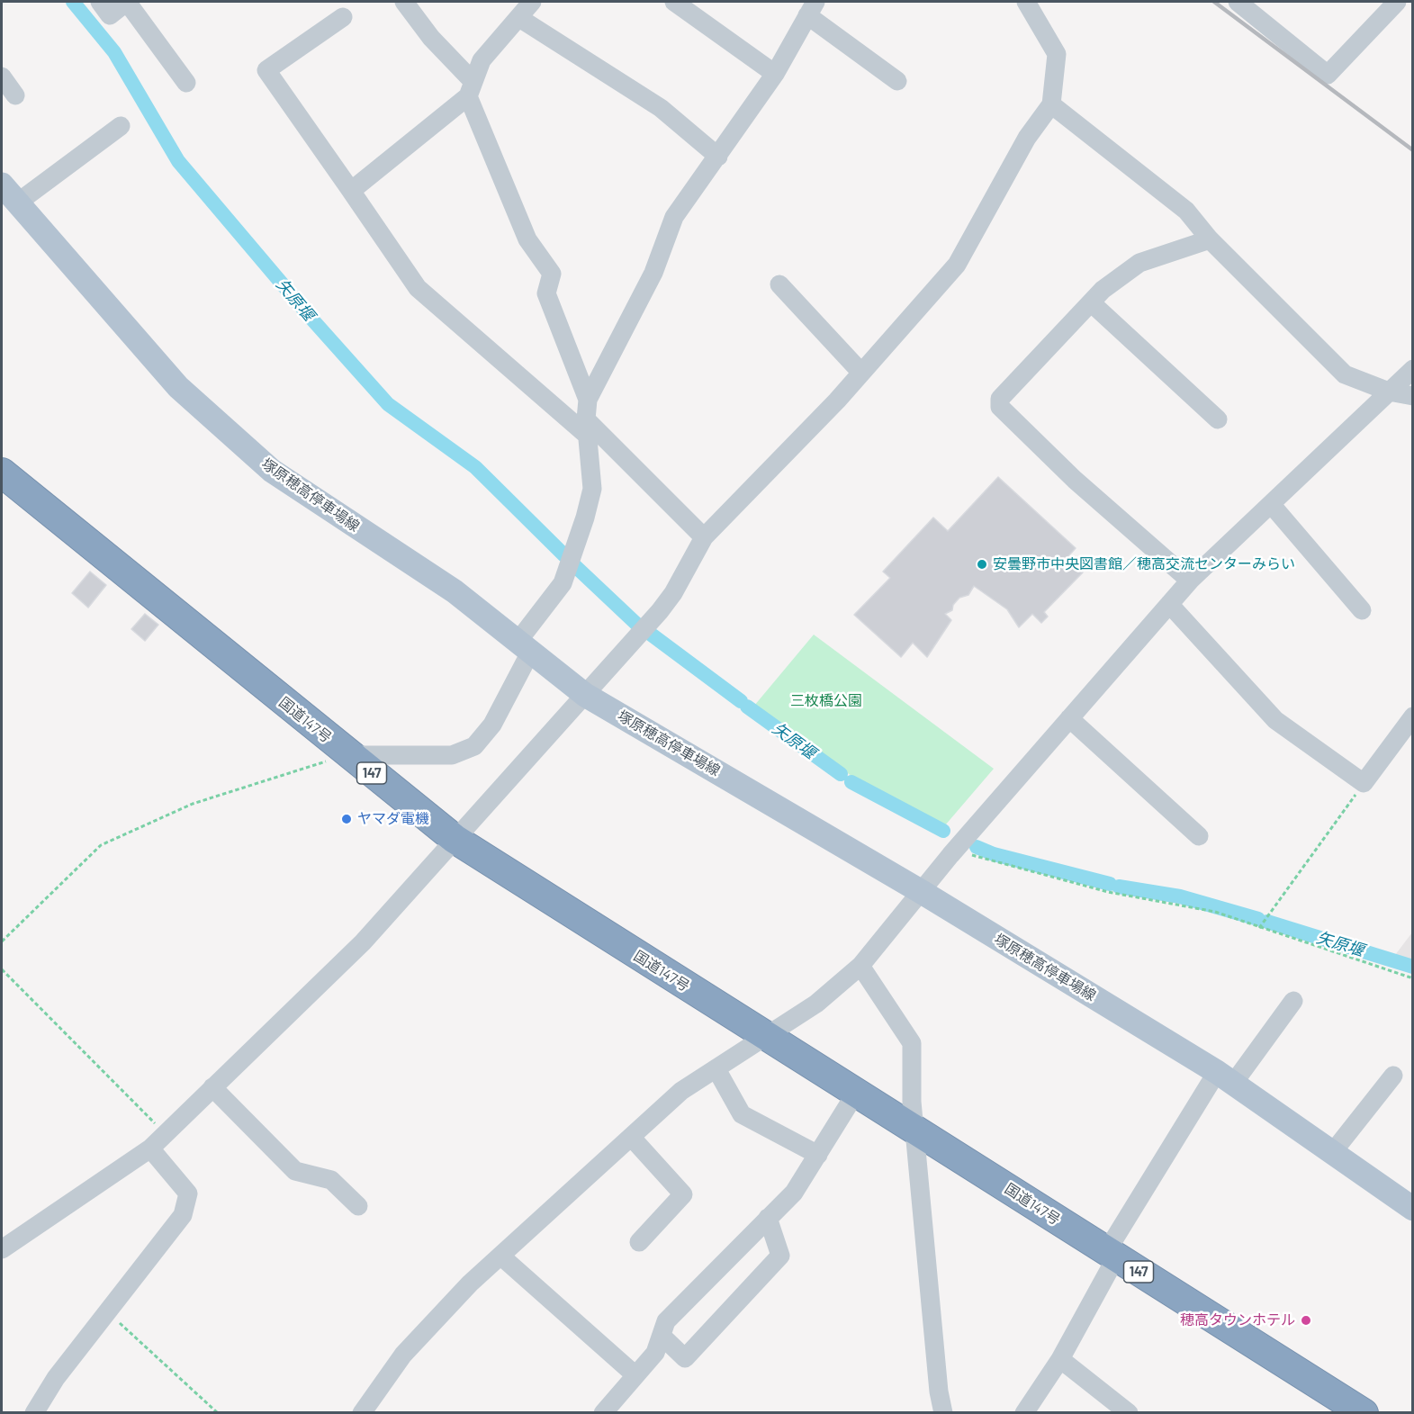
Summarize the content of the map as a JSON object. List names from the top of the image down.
{
  "streets": {
    "highway": ["国道147号", "147"],
    "main road": ["塚原穂高停車場線"]
  },
  "water": ["矢原堰"],
  "parks": ["三枚橋公園"],
  "places": ["安曇野市中央図書館／穂高交流センターみらい", "ヤマダ電機", "穂高タウンホテル"]
}
